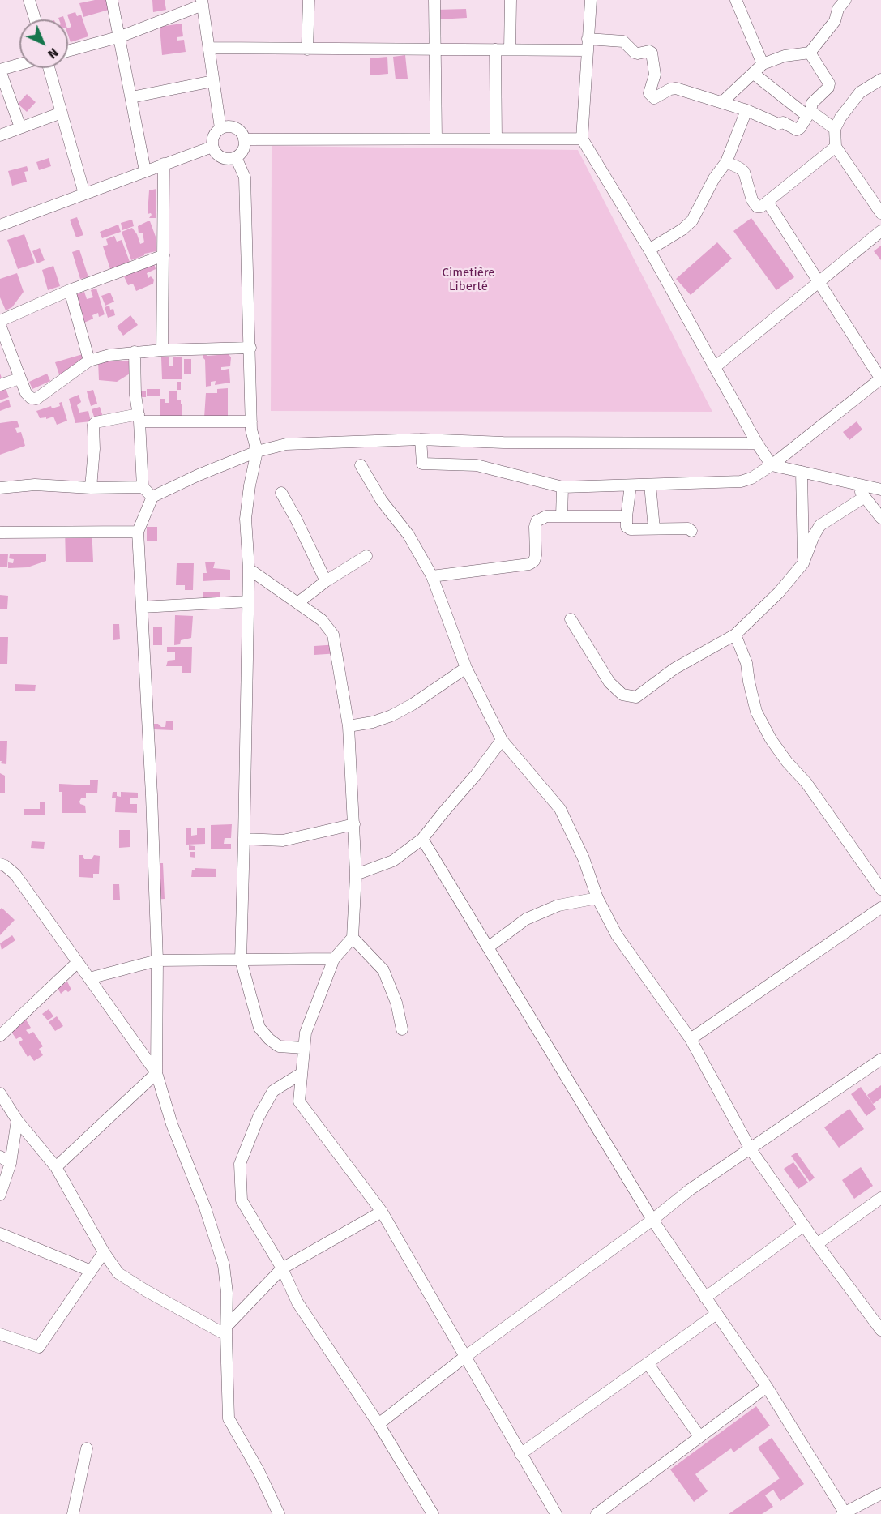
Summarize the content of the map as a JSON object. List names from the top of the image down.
{
  "parks": ["Cimetière Liberté"],
  "north": "bottom right"
}
